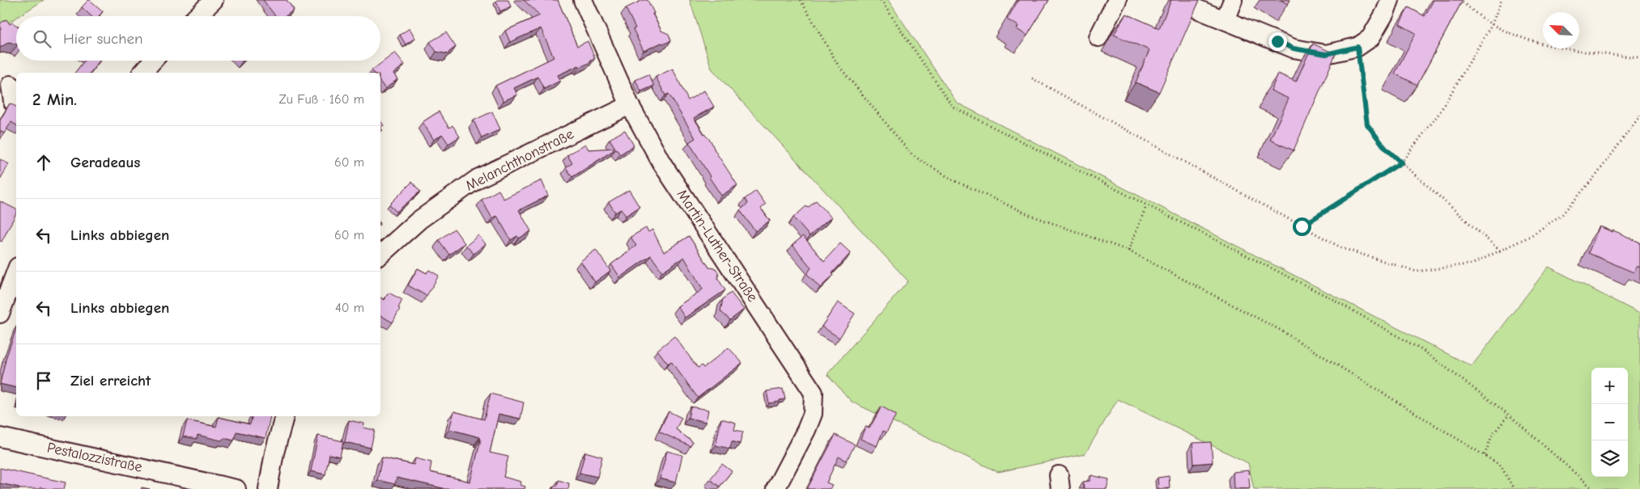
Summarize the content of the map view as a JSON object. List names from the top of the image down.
{
  "streets": {
    "street": ["Melanchthonstraße", "Martin-Luther-Straße", "Pestalozzistraße"]
  },
  "crossings": [
    ["Melanchthonstraße", "Martin-Luther-Straße"]
  ],
  "north": "top left",
  "page": {
    "search": "Hier suchen",
    "heading": ["2 Min.", "Zu Fuß · 160 m"],
    "list": [
      ["Geradeaus", "60 m"],
      ["Links abbiegen", "60 m"],
      ["Links abbiegen", "40 m"],
      "Ziel erreicht"
    ],
    "map_buttons": ["+", "−"]
  }
}
